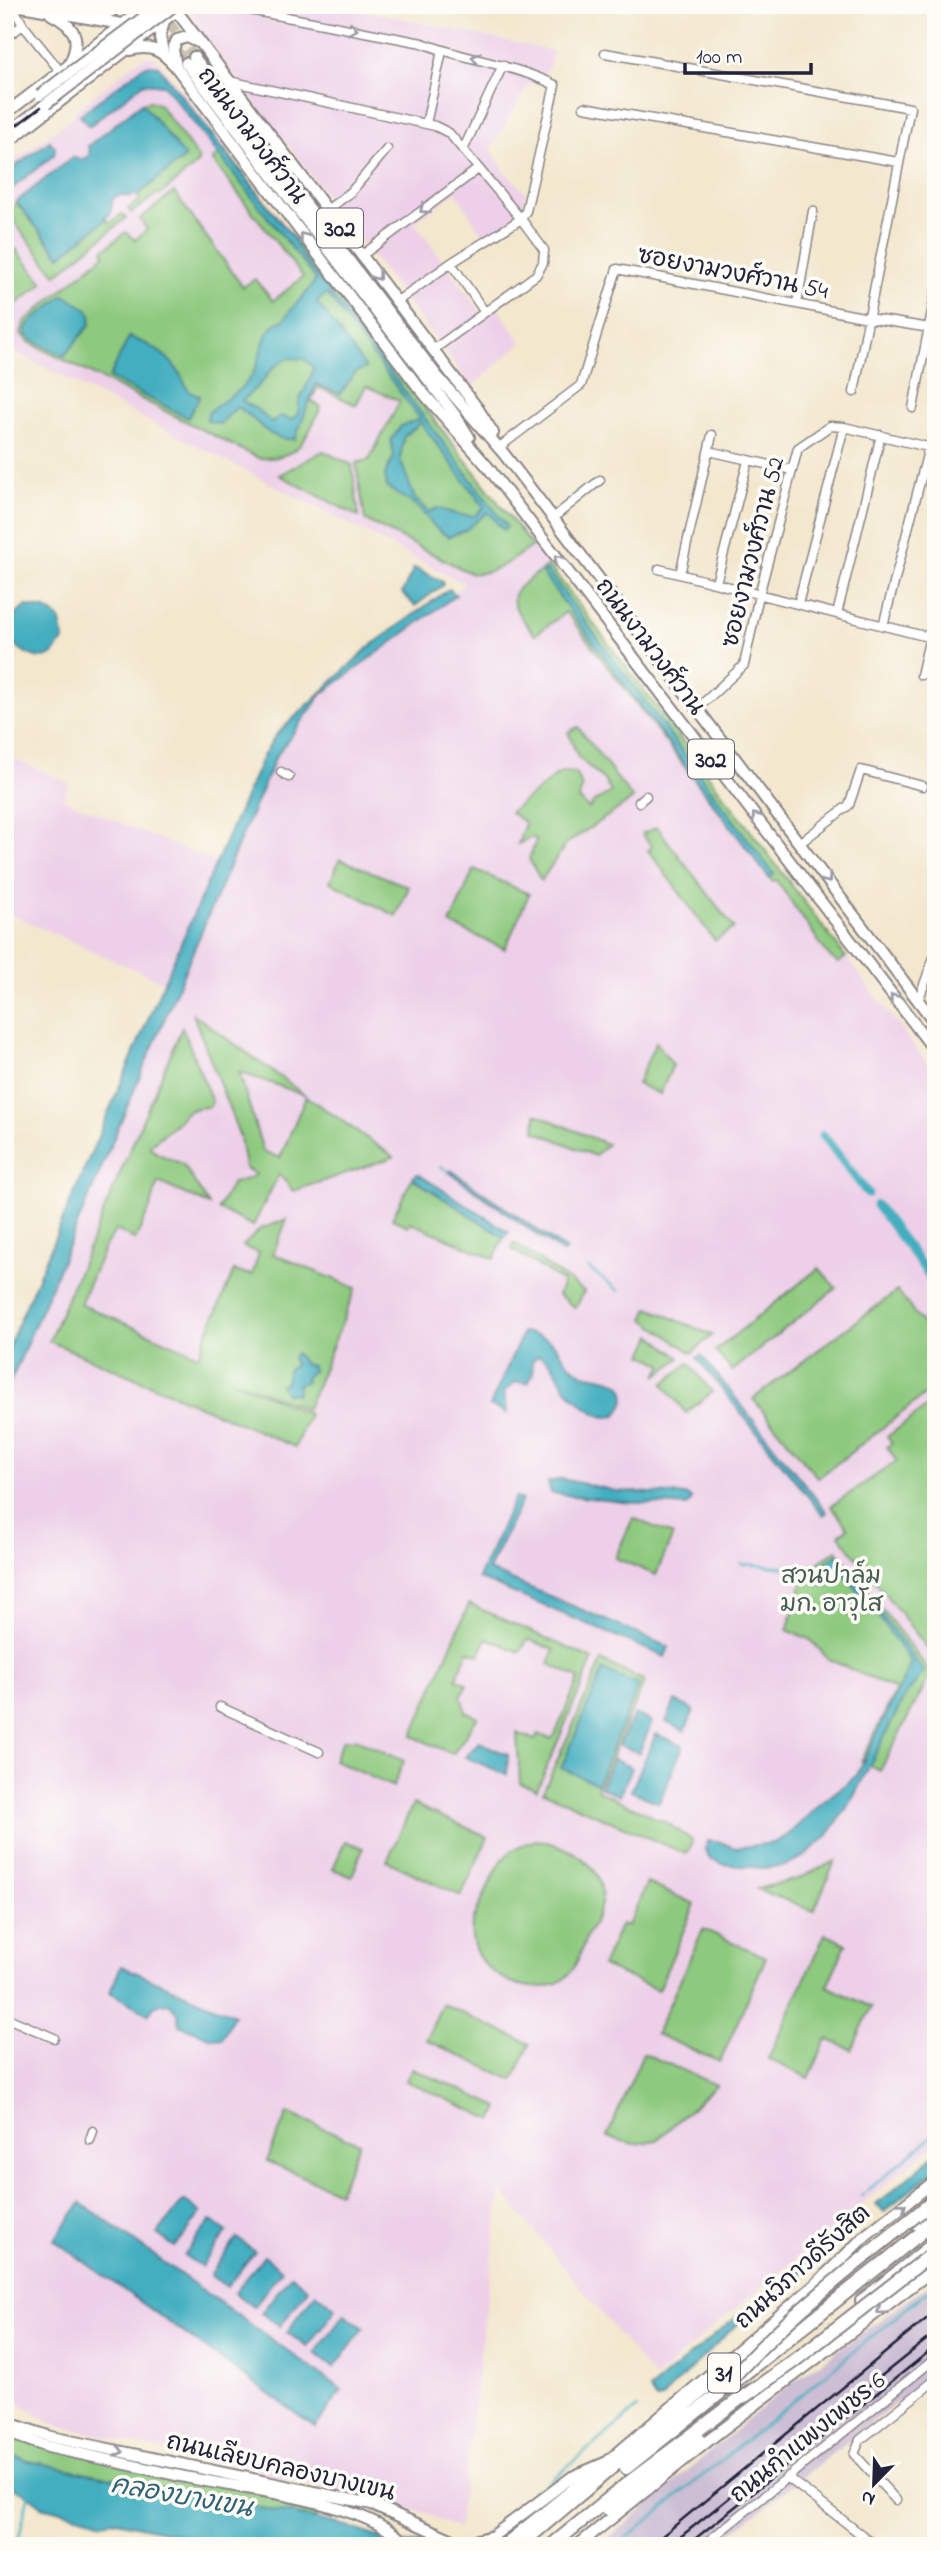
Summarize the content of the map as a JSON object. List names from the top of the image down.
{
  "streets": {
    "highway": ["ถนนวิภาวดีรังสิต", "31"],
    "main road": ["ถนนงามวงศ์วาน", "302", "ถนนเลียบคลองบางเขน"],
    "street": ["ซอยงามวงศ์วาน 54", "ซอยงามวงศ์วาน 52", "ถนนกำแพงเพชร 6"]
  },
  "crossings": [
    ["ถนนงามวงศ์วาน", "ซอยงามวงศ์วาน 54"],
    ["ถนนงามวงศ์วาน", "ซอยงามวงศ์วาน 52"],
    ["ถนนวิภาวดีรังสิต", "ถนนเลียบคลองบางเขน"]
  ],
  "water": ["คลองบางเขน"],
  "parks": ["สวนปาล์ม มก. อาวุโส"],
  "scale_bar": "100 m",
  "north": "bottom left"
}
